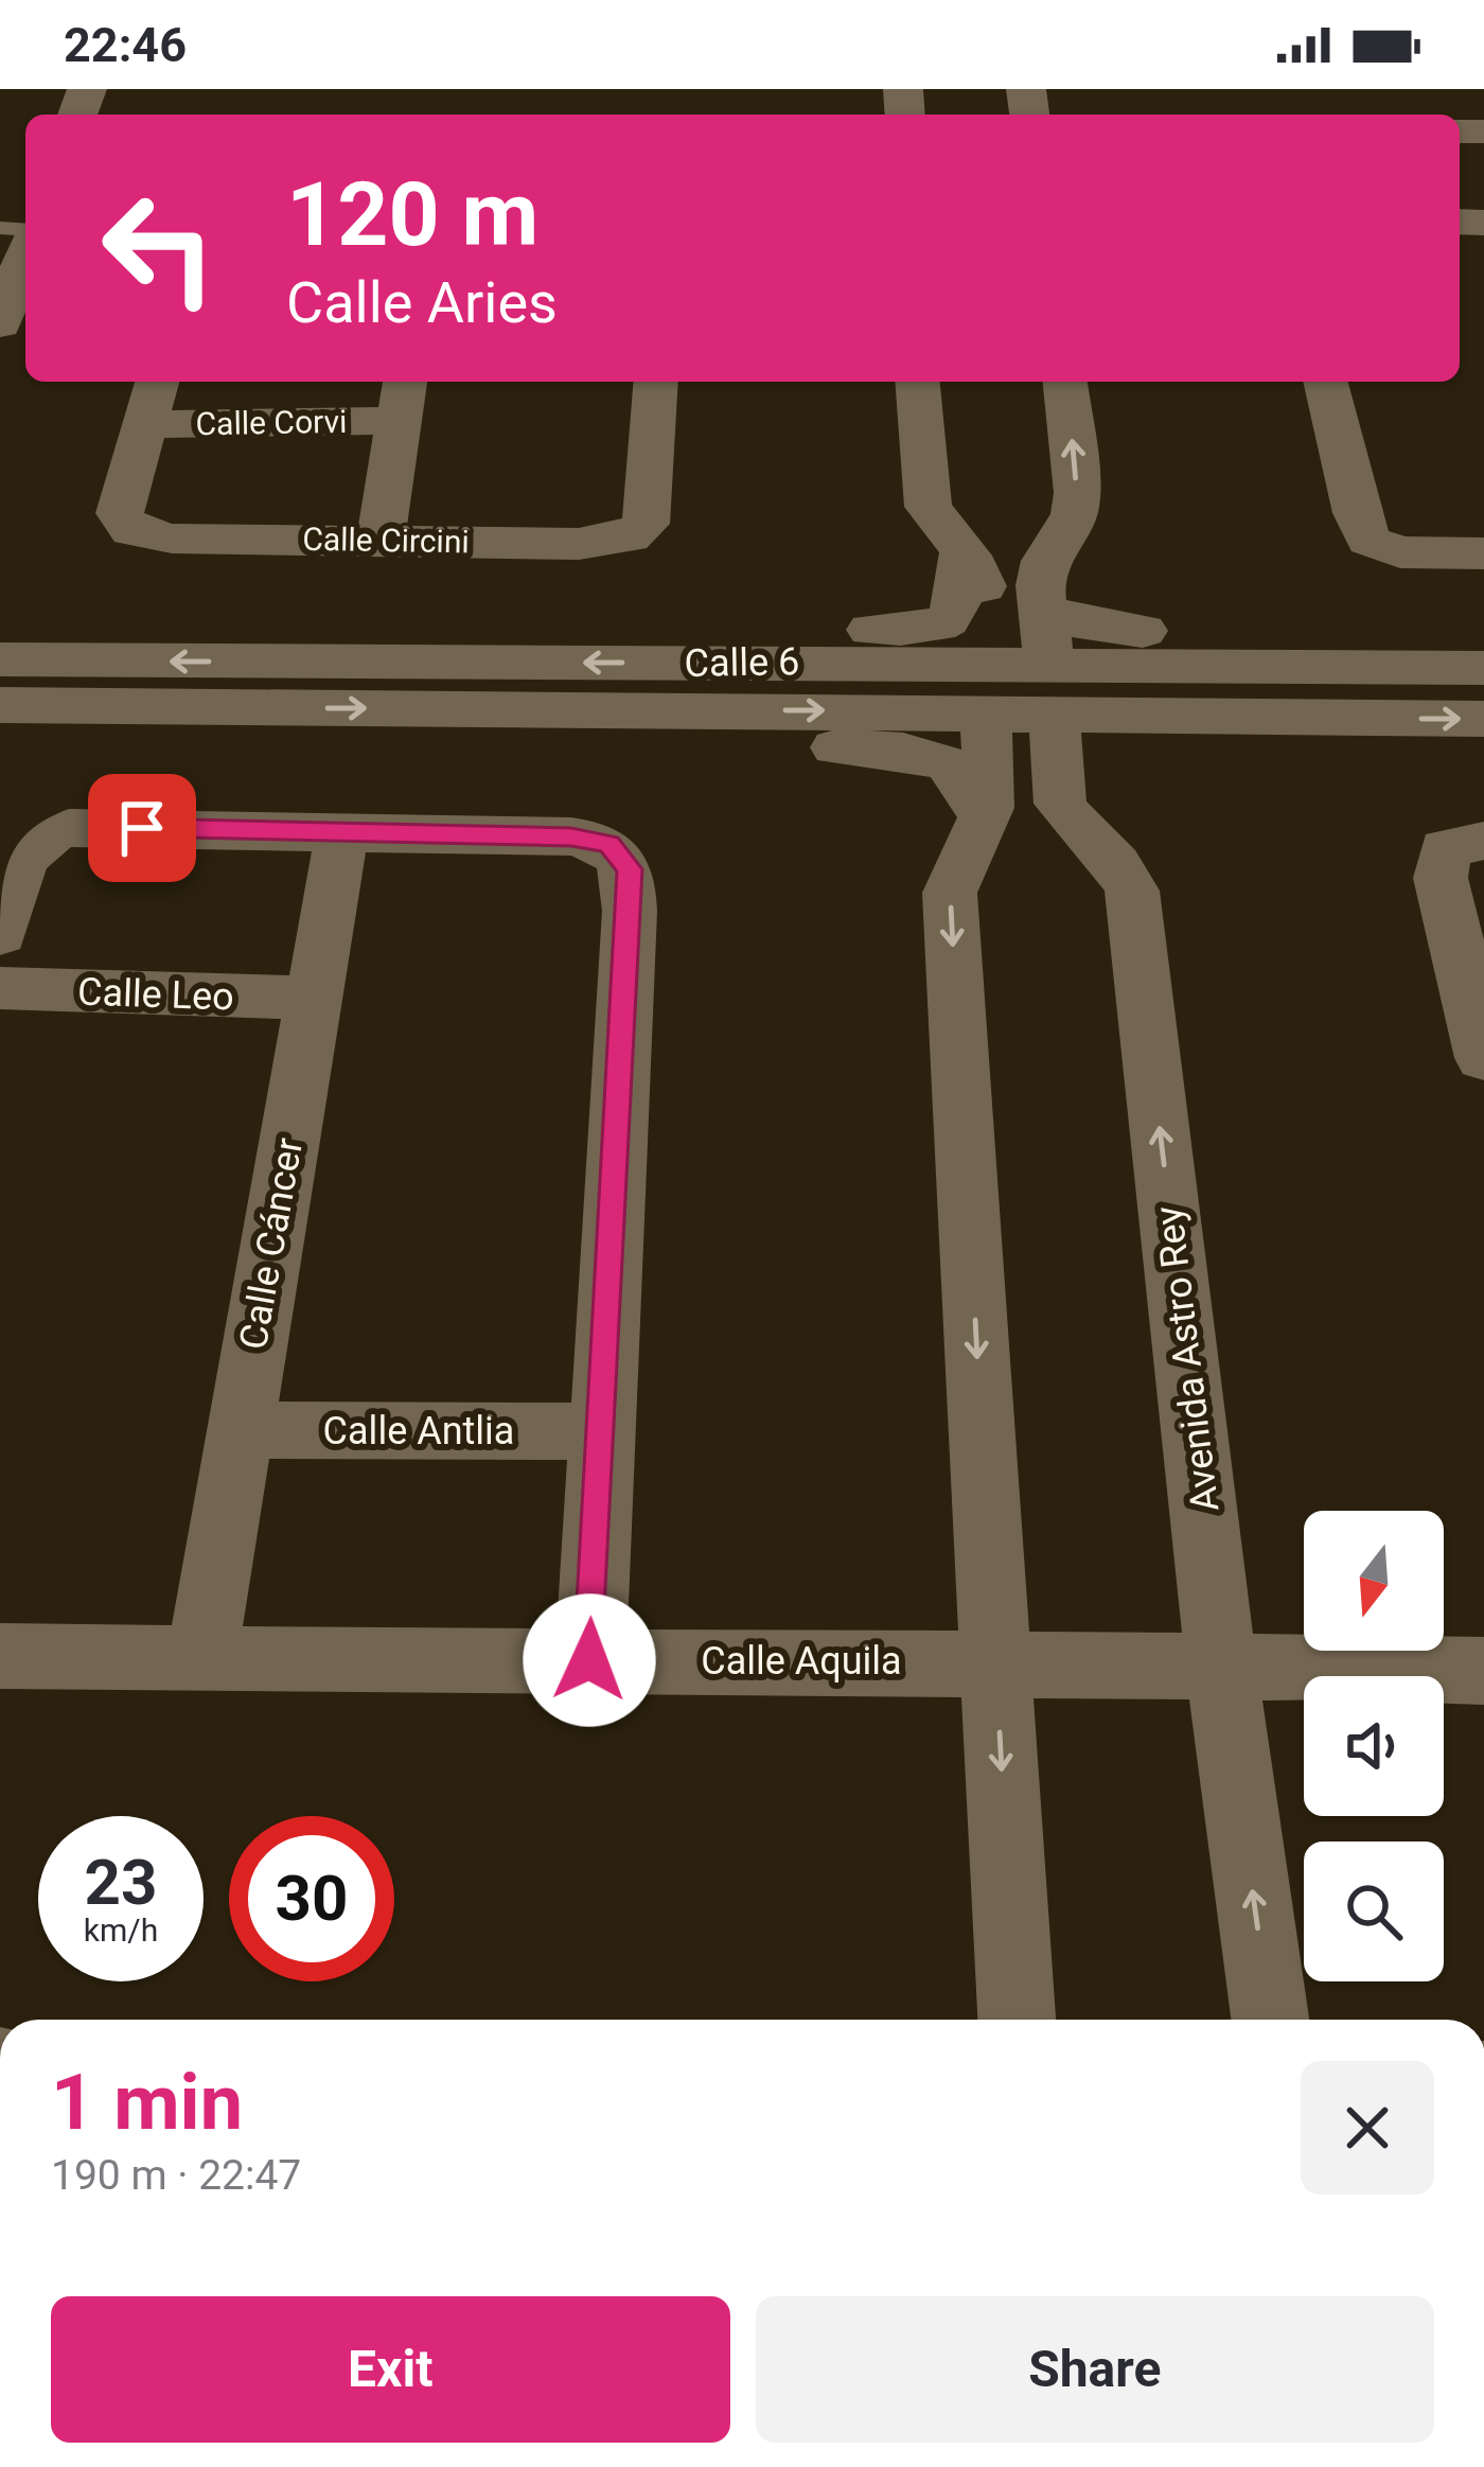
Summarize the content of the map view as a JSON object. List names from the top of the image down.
{
  "streets": {
    "street": [
      "Calle Corvi",
      "Calle Circini",
      "Calle 6",
      "Calle Leo",
      "Calle Cáncer",
      "Avenida Astro Rey",
      "Calle Antlia",
      "Calle Aquila"
    ]
  },
  "crossings": [
    ["Calle Corvi", "Calle Circini"],
    ["Calle 6", "Avenida Astro Rey"],
    ["Calle Leo", "Calle Cáncer"],
    ["Calle Cáncer", "Calle Antlia"],
    ["Calle Cáncer", "Calle Aquila"],
    ["Avenida Astro Rey", "Calle Aquila"]
  ],
  "north": "bottom",
  "page": {
    "status": "22:46",
    "turn": ["120 m", "Calle Aries"],
    "speed": "23 km/h",
    "limit": "30",
    "heading": ["1 min", "190 m · 22:47"],
    "buttons": ["Exit", "Share"]
  }
}
